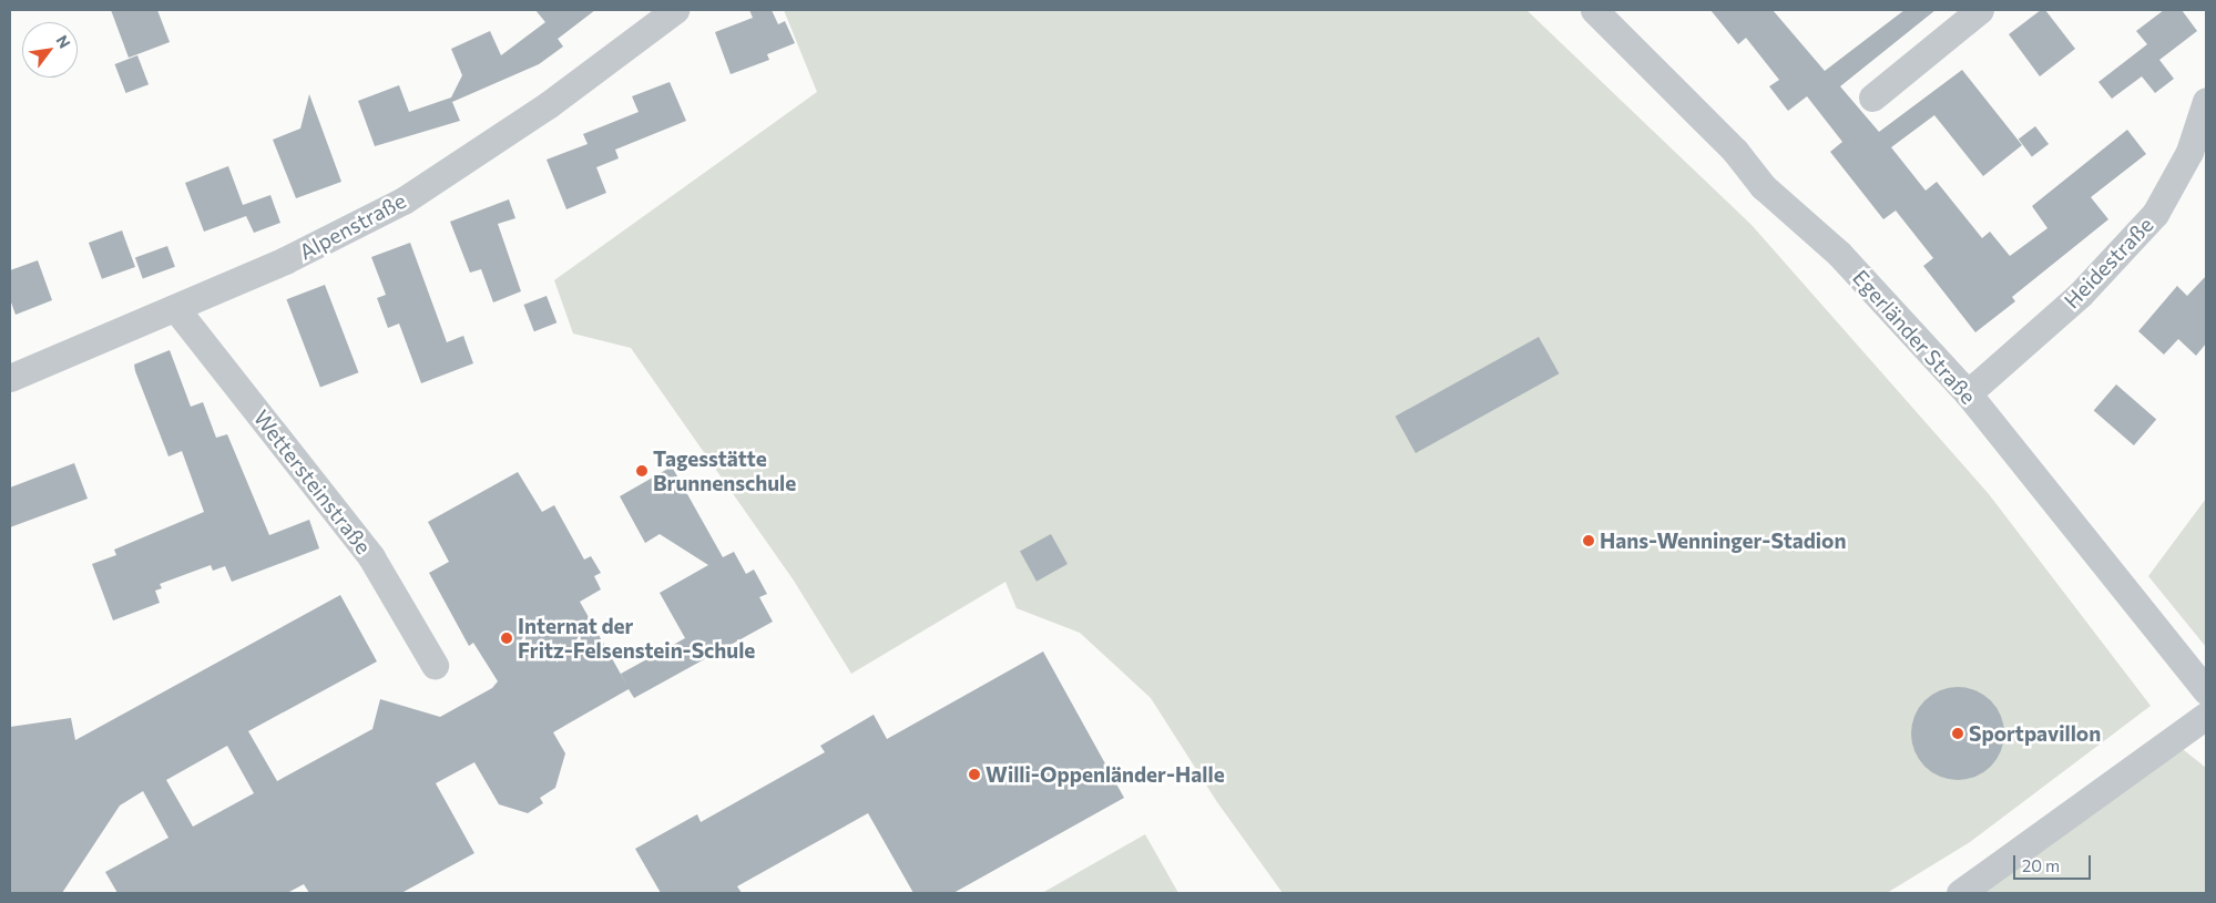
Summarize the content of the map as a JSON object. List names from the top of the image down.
{
  "streets": {
    "street": [
      "Alpenstraße",
      "Heidestraße",
      "Egerländer Straße",
      "Wettersteinstraße"
    ]
  },
  "crossings": [
    ["Alpenstraße", "Wettersteinstraße"],
    ["Heidestraße", "Egerländer Straße"]
  ],
  "places": [
    "Tagesstätte Brunnenschule",
    "Hans-Wenninger-Stadion",
    "Internat der Fritz-Felsenstein-Schule",
    "Sportpavillon",
    "Willi-Oppenländer-Halle"
  ],
  "scale_bar": "20 m",
  "north": "top right"
}
